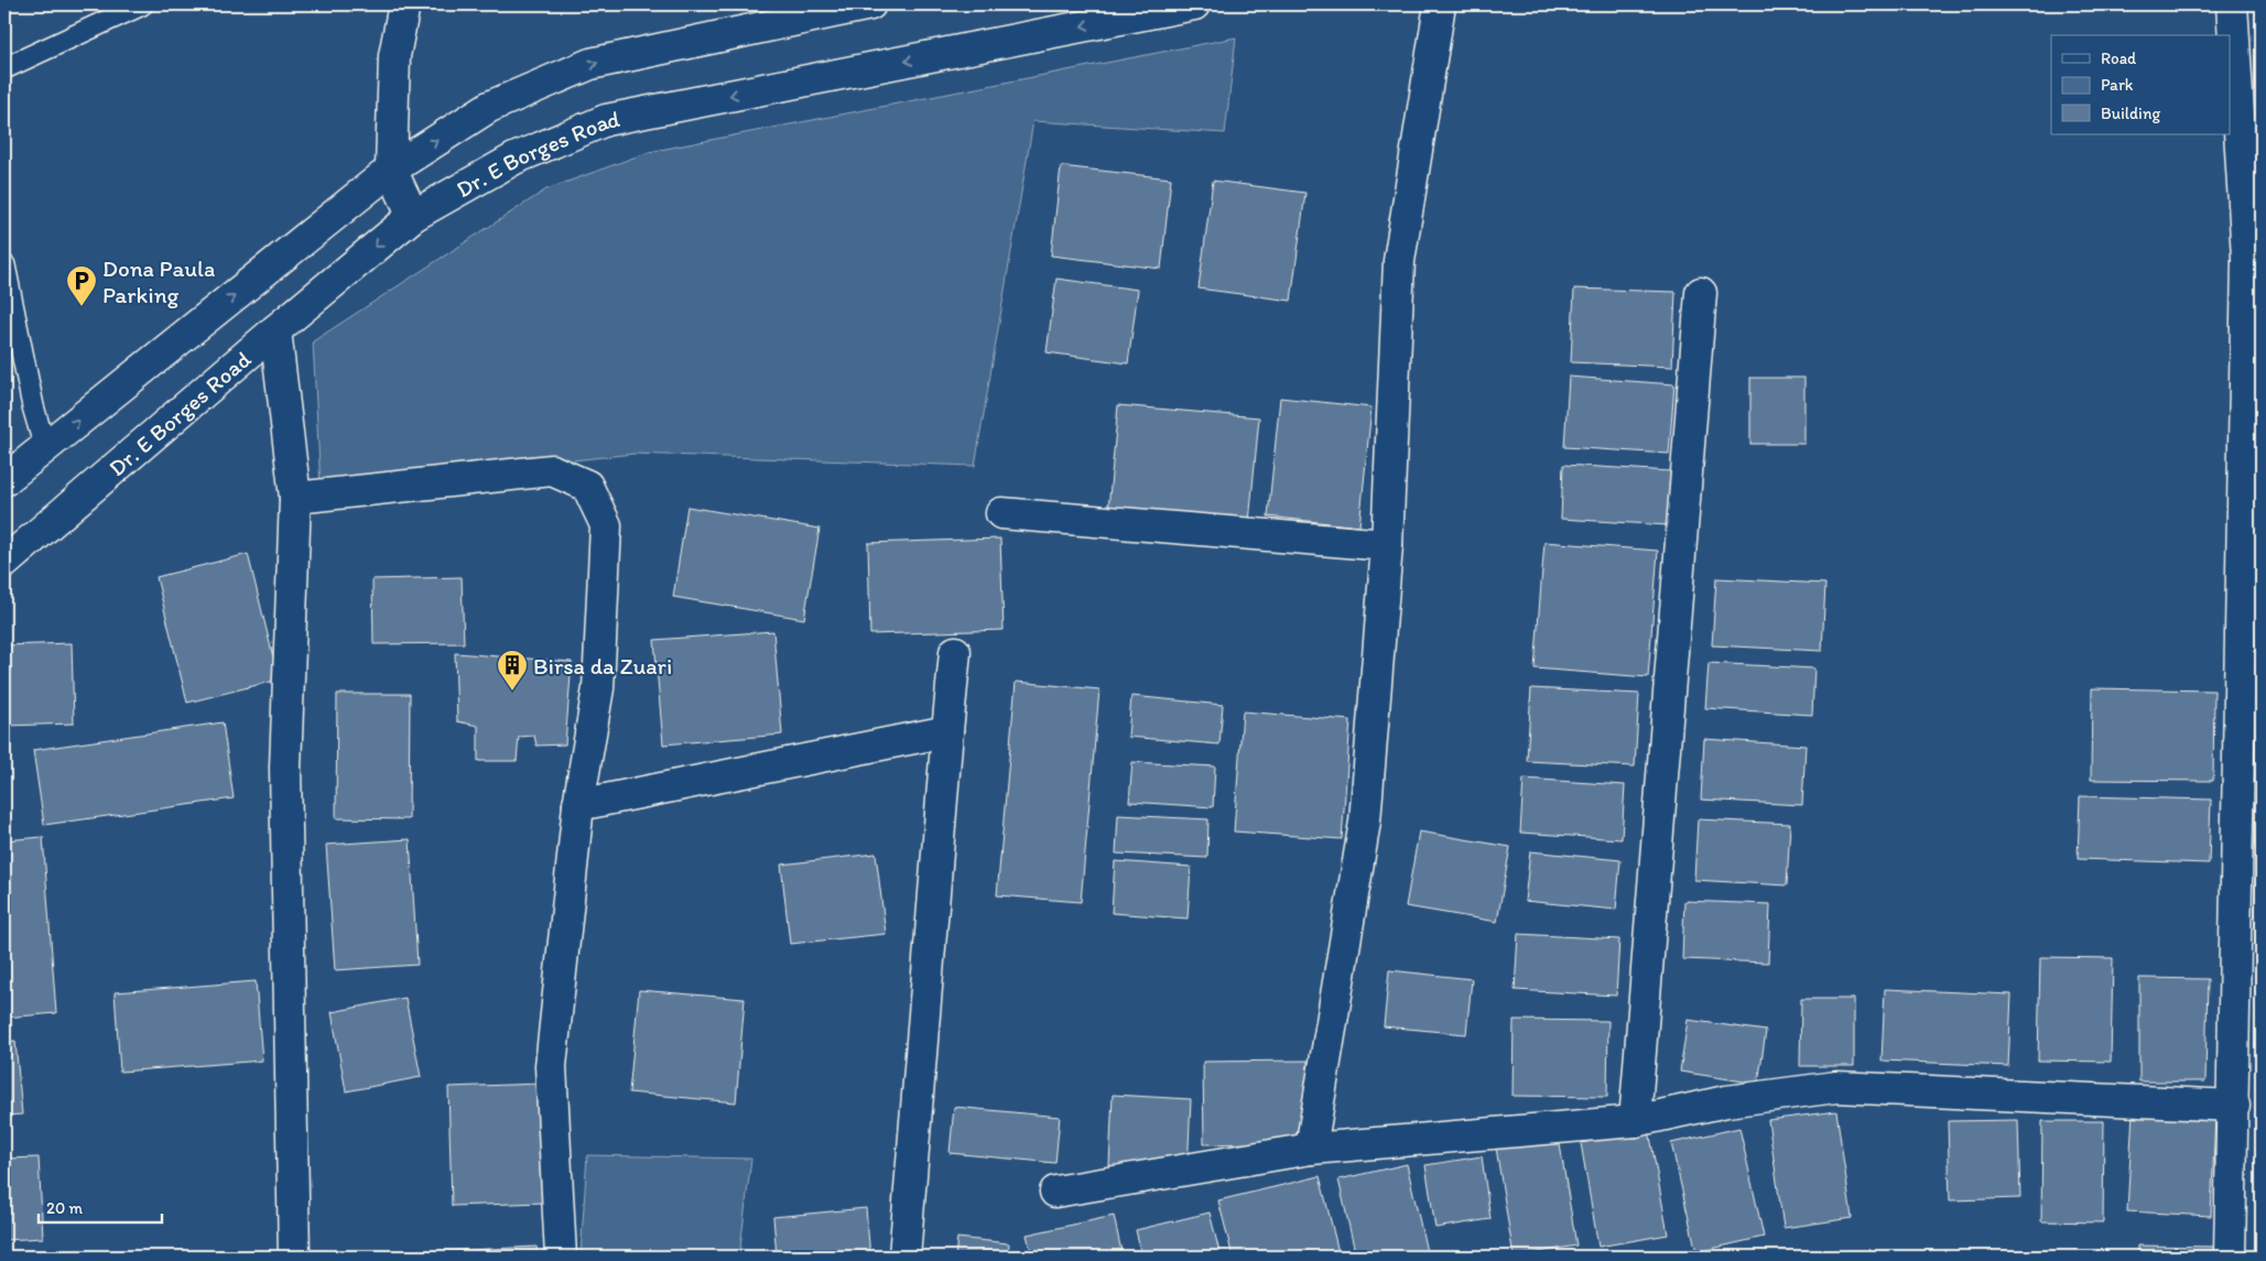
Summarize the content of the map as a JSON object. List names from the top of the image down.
{
  "streets": {
    "street": ["Dr. E Borges Road"]
  },
  "places": {
    "parking": ["Dona Paula Parking"],
    "building": ["Birsa da Zuari"]
  },
  "legend": ["Road", "Park", "Building"],
  "scale_bar": "20 m"
}
